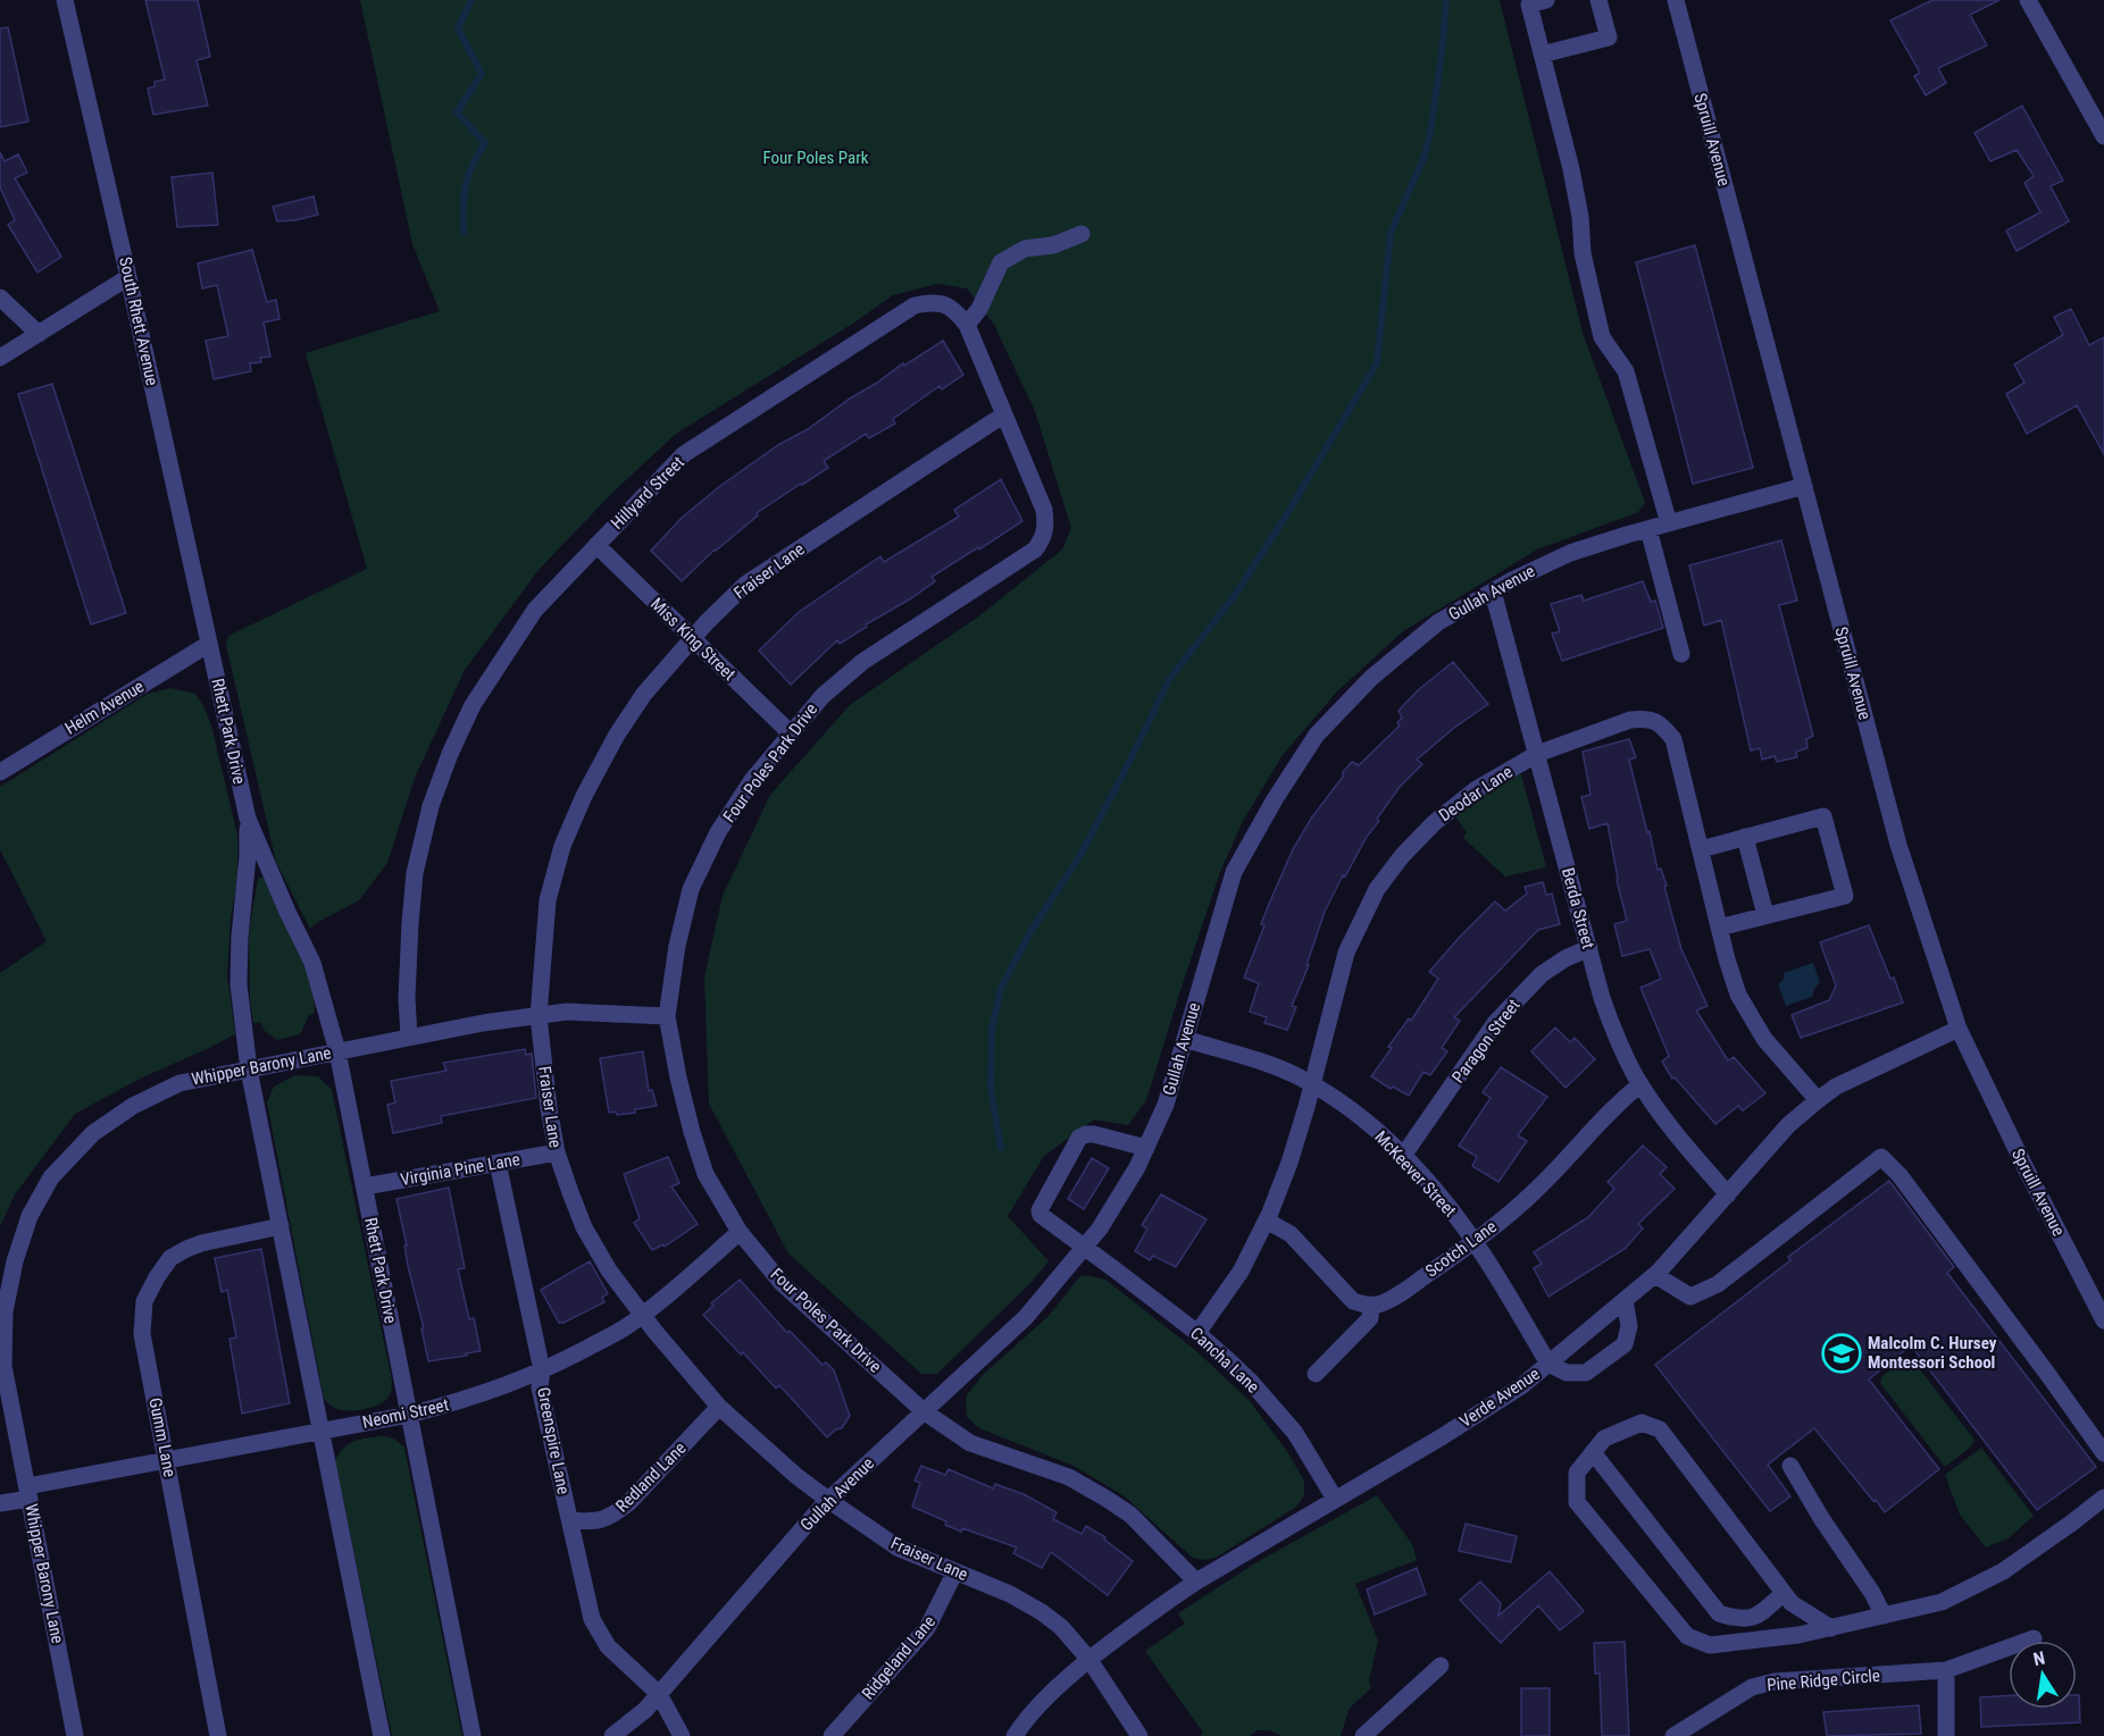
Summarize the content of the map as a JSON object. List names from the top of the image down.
{
  "streets": {
    "street": [
      "Spruill Avenue",
      "South Rhett Avenue",
      "Hillyard Street",
      "Fraiser Lane",
      "Gullah Avenue",
      "Miss King Street",
      "Helm Avenue",
      "Rhett Park Drive",
      "Four Poles Park Drive",
      "Deodar Lane",
      "Berda Street",
      "Paragon Street",
      "Whipper Barony Lane",
      "Virginia Pine Lane",
      "McKeever Street",
      "Scotch Lane",
      "Cancha Lane",
      "Verde Avenue",
      "Neomi Street",
      "Gumm Lane",
      "Greenspire Lane",
      "Redland Lane",
      "Ridgeland Lane",
      "Pine Ridge Circle"
    ]
  },
  "crossings": [
    ["Spruill Avenue", "Gullah Avenue"],
    ["Spruill Avenue", "Verde Avenue"],
    ["South Rhett Avenue", "Helm Avenue"],
    ["South Rhett Avenue", "Rhett Park Drive"],
    ["Hillyard Street", "Fraiser Lane"],
    ["Hillyard Street", "Miss King Street"],
    ["Hillyard Street", "Four Poles Park Drive"],
    ["Hillyard Street", "Whipper Barony Lane"],
    ["Fraiser Lane", "Gullah Avenue"],
    ["Fraiser Lane", "Miss King Street"],
    ["Fraiser Lane", "Whipper Barony Lane"],
    ["Fraiser Lane", "Virginia Pine Lane"],
    ["Fraiser Lane", "Verde Avenue"],
    ["Fraiser Lane", "Neomi Street"],
    ["Fraiser Lane", "Redland Lane"],
    ["Fraiser Lane", "Ridgeland Lane"],
    ["Gullah Avenue", "Four Poles Park Drive"],
    ["Gullah Avenue", "Berda Street"],
    ["Gullah Avenue", "McKeever Street"],
    ["Gullah Avenue", "Cancha Lane"],
    ["Gullah Avenue", "Greenspire Lane"],
    ["Miss King Street", "Four Poles Park Drive"],
    ["Helm Avenue", "Rhett Park Drive"],
    ["Rhett Park Drive", "Whipper Barony Lane"],
    ["Rhett Park Drive", "Virginia Pine Lane"],
    ["Rhett Park Drive", "Neomi Street"],
    ["Rhett Park Drive", "Gumm Lane"],
    ["Four Poles Park Drive", "Whipper Barony Lane"],
    ["Four Poles Park Drive", "Verde Avenue"],
    ["Four Poles Park Drive", "Neomi Street"],
    ["Deodar Lane", "Berda Street"],
    ["Deodar Lane", "McKeever Street"],
    ["Deodar Lane", "Cancha Lane"],
    ["Deodar Lane", "Verde Avenue"],
    ["Berda Street", "Paragon Street"],
    ["Berda Street", "Scotch Lane"],
    ["Berda Street", "Verde Avenue"],
    ["Paragon Street", "McKeever Street"],
    ["Whipper Barony Lane", "Neomi Street"],
    ["Virginia Pine Lane", "Greenspire Lane"],
    ["McKeever Street", "Scotch Lane"],
    ["McKeever Street", "Verde Avenue"],
    ["Cancha Lane", "Verde Avenue"],
    ["Neomi Street", "Gumm Lane"],
    ["Neomi Street", "Greenspire Lane"],
    ["Greenspire Lane", "Redland Lane"]
  ],
  "parks": ["Four Poles Park"],
  "places": {
    "school or university": ["Malcolm C. Hursey Montessori School"]
  },
  "north": "top"
}
